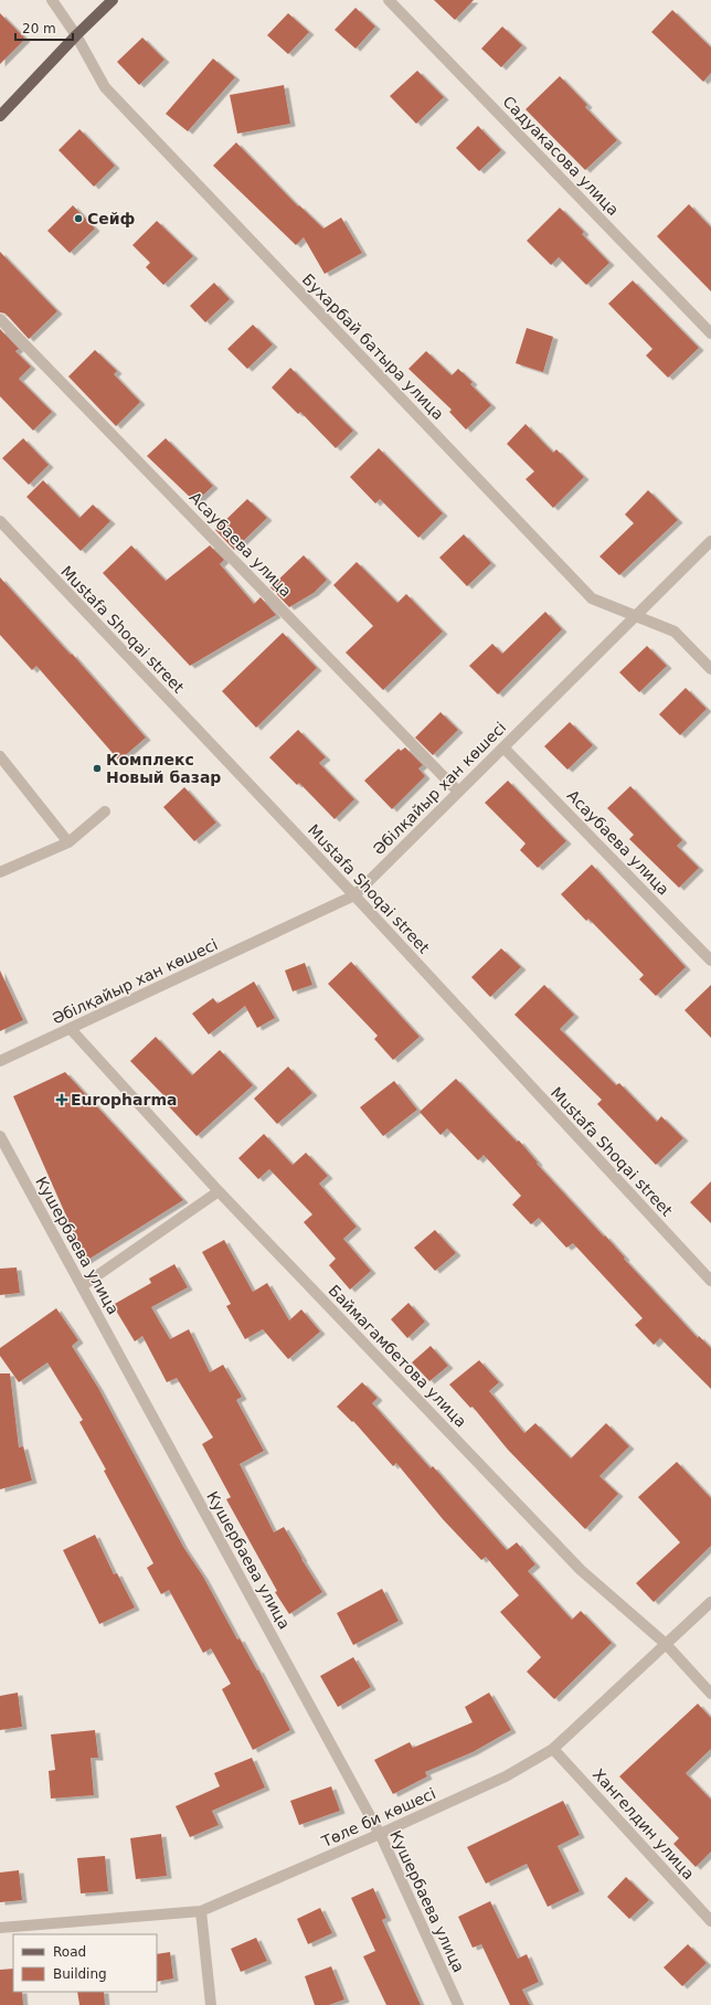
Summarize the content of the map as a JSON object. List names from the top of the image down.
{
  "streets": {
    "street": [
      "Садуакасова улица",
      "Бухарбай батыра улица",
      "Асаубаева улица",
      "Mustafa Shoqai street",
      "Әбілқайыр хан көшесі",
      "Кушербаева улица",
      "Баймагамбетова улица",
      "Төле би көшесі",
      "Хангелдин улица"
    ]
  },
  "crossings": [
    ["Бухарбай батыра улица", "Әбілқайыр хан көшесі"],
    ["Асаубаева улица", "Әбілқайыр хан көшесі"],
    ["Mustafa Shoqai street", "Әбілқайыр хан көшесі"],
    ["Әбілқайыр хан көшесі", "Баймагамбетова улица"],
    ["Кушербаева улица", "Төле би көшесі"],
    ["Баймагамбетова улица", "Төле би көшесі"],
    ["Төле би көшесі", "Хангелдин улица"]
  ],
  "places": {
    "other": ["Сейф", "Комплекс Новый базар"],
    "health": ["Europharma"]
  },
  "legend": ["Road", "Building"],
  "scale_bar": "20 m"
}
